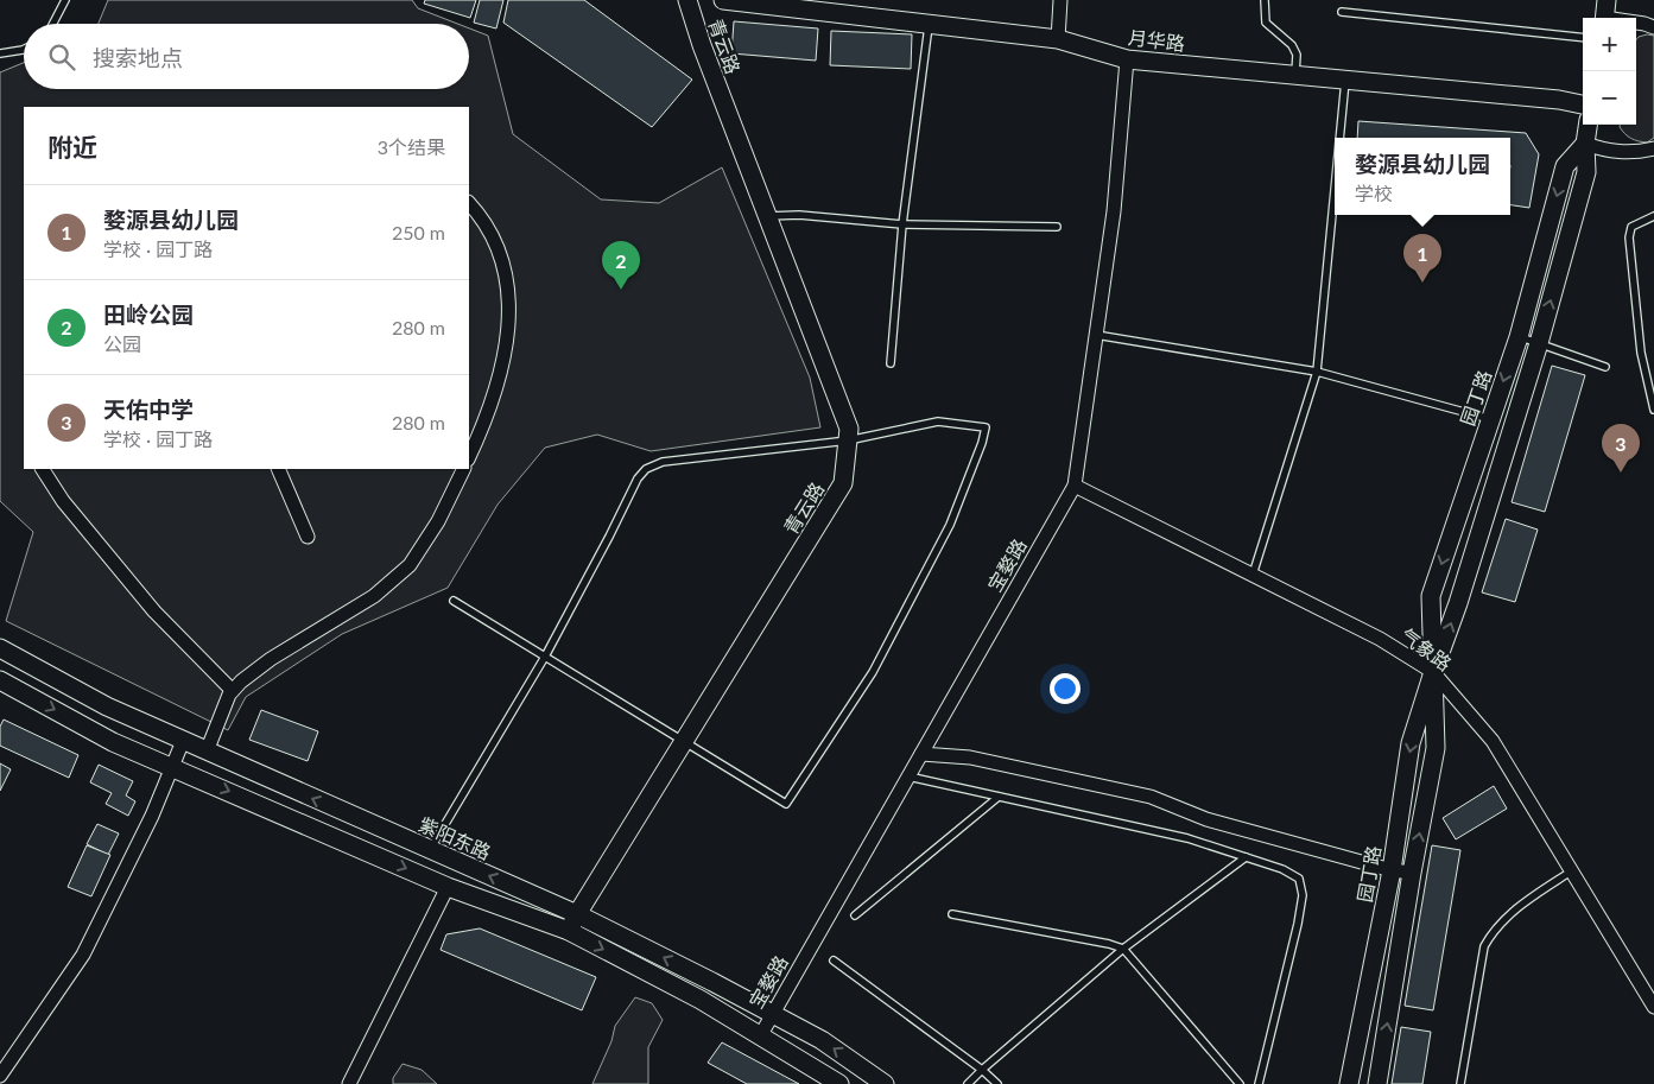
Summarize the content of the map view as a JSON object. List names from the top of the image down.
{
  "streets": {
    "main road": [
      "月华路",
      "青云路",
      "园丁路",
      "紫阳东路"
    ],
    "street": ["宝婺路", "气象路"]
  },
  "crossings": [
    ["月华路", "宝婺路"],
    ["青云路", "紫阳东路"],
    ["园丁路", "气象路"],
    ["宝婺路", "气象路"],
    ["宝婺路", "紫阳东路"]
  ],
  "page": {
    "map_buttons": ["+", "−"],
    "search": "搜索地点",
    "heading": ["附近", "3个结果"],
    "popup": ["婺源县幼儿园", "学校"],
    "list": [
      {
        "mark": "1",
        "name": "婺源县幼儿园",
        "note": "学校 · 园丁路",
        "value": "250 m"
      },
      {
        "mark": "2",
        "name": "田岭公园",
        "note": "公园",
        "value": "280 m"
      },
      {
        "mark": "3",
        "name": "天佑中学",
        "note": "学校 · 园丁路",
        "value": "280 m"
      }
    ],
    "pins": ["1", "2", "3"]
  }
}
